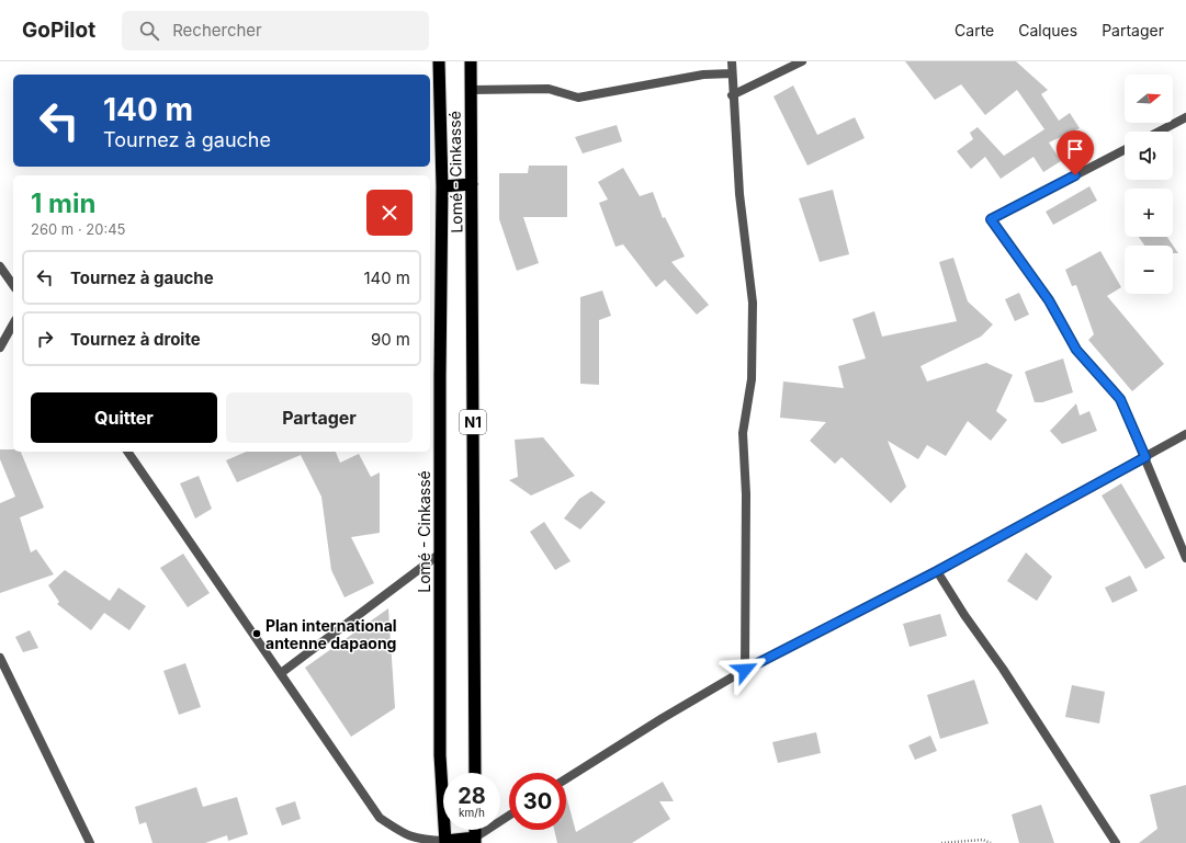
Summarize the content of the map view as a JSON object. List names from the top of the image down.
{
  "streets": {
    "highway": ["Lomé - Cinkassé", "N1"]
  },
  "places": ["Plan international antenne dapaong"],
  "north": "right",
  "page": {
    "header": "GoPilot",
    "search": "Rechercher",
    "nav": ["Carte", "Calques", "Partager"],
    "map_buttons": ["+", "−"],
    "turn": ["140 m", "Tournez à gauche"],
    "heading": ["1 min", "260 m · 20:45"],
    "list": [
      {
        "name": "Tournez à gauche",
        "value": "140 m"
      },
      {
        "name": "Tournez à droite",
        "value": "90 m"
      }
    ],
    "buttons": ["Quitter", "Partager"],
    "speed": "28 km/h",
    "limit": "30"
  }
}
